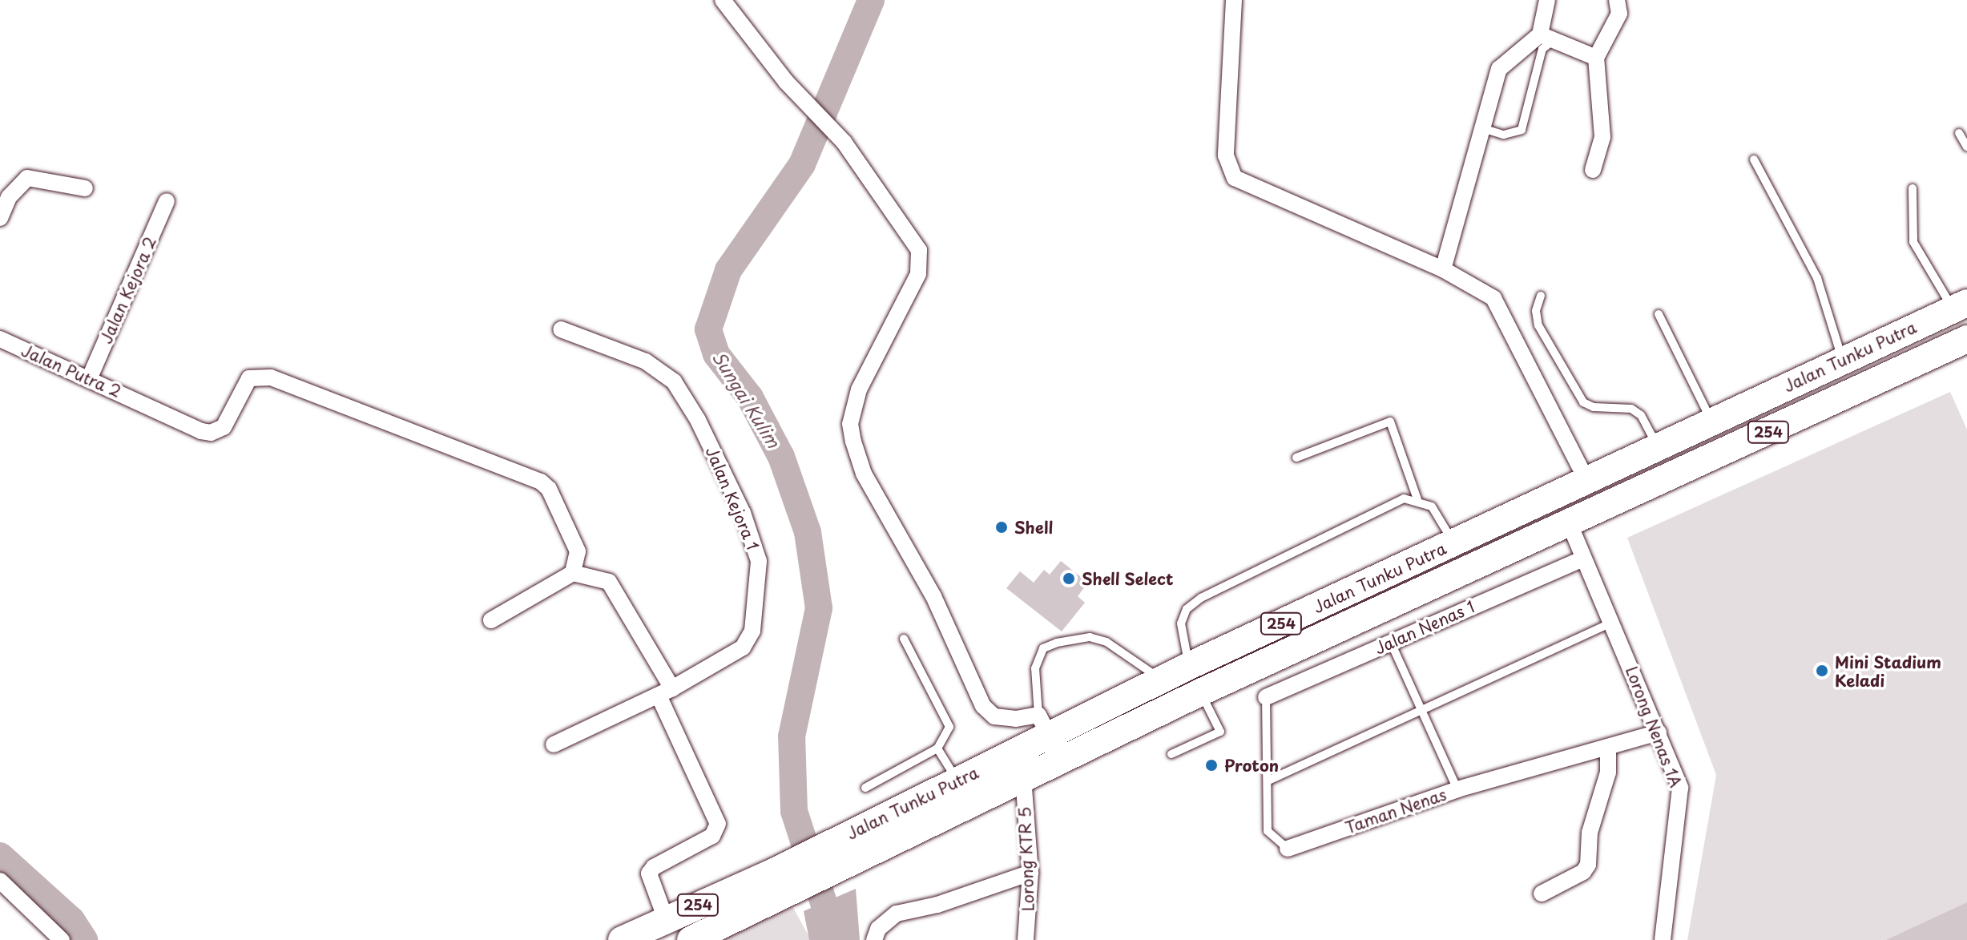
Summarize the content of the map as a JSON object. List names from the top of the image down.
{
  "streets": {
    "main road": ["Jalan Tunku Putra", "254"],
    "street": [
      "Jalan Kejora 2",
      "Jalan Putra 2",
      "Jalan Kejora 1",
      "Jalan Nenas 1",
      "Lorong Nenas 1A",
      "Taman Nenas",
      "Lorong KTR 5"
    ]
  },
  "crossings": [
    ["Jalan Kejora 2", "Jalan Putra 2"],
    ["Jalan Tunku Putra", "Lorong Nenas 1A"],
    ["Jalan Tunku Putra", "Lorong KTR 5"],
    ["Jalan Nenas 1", "Lorong Nenas 1A"],
    ["Jalan Nenas 1", "Taman Nenas"],
    ["Lorong Nenas 1A", "Taman Nenas"]
  ],
  "water": ["Sungai Kulim"],
  "places": [
    "Shell",
    "Shell Select",
    "Mini Stadium Keladi",
    "Proton"
  ]
}
